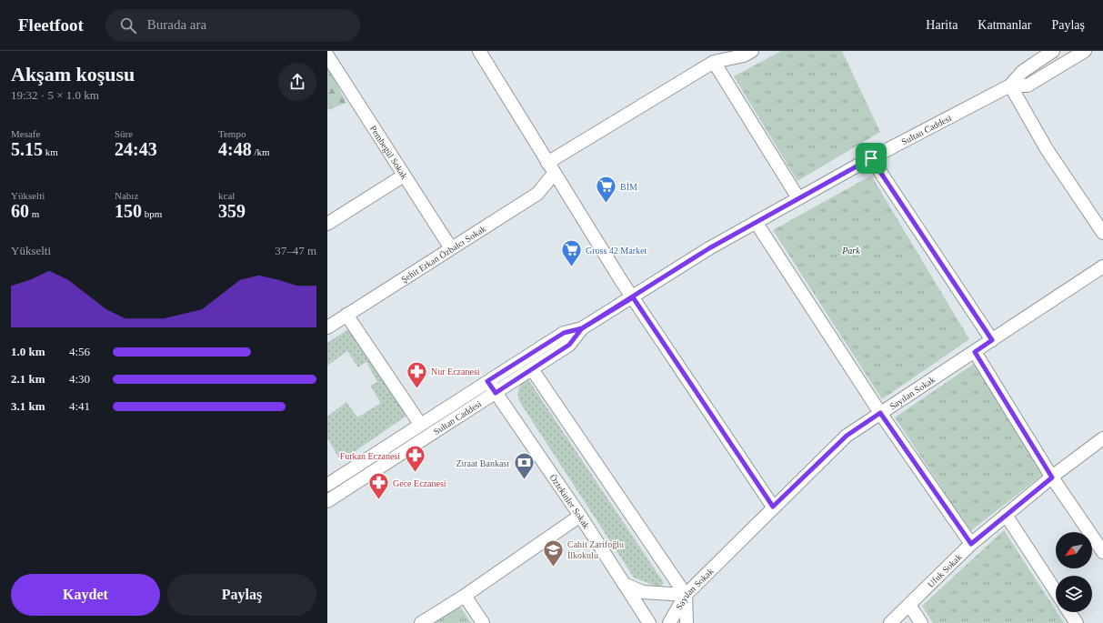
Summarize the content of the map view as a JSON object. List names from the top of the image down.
{
  "streets": {
    "street": [
      "Sultan Caddesi",
      "Pembegül Sokak",
      "Şehit Erkan Özbalcı Sokak",
      "Sayılan Sokak",
      "Öztekinler Sokak",
      "Ufuk Sokak"
    ]
  },
  "crossings": [
    ["Sultan Caddesi", "Öztekinler Sokak"],
    ["Pembegül Sokak", "Şehit Erkan Özbalcı Sokak"]
  ],
  "parks": ["Park"],
  "places": {
    "supermarket": ["BİM", "Gross 42 Market"],
    "pharmacy": ["Nur Eczanesi", "Furkan Eczanesi", "Gece Eczanesi"],
    "bank": ["Ziraat Bankası"],
    "school or university": ["Cahit Zarifoğlu İlkokulu"]
  },
  "north": "bottom left",
  "page": {
    "header": "Fleetfoot",
    "search": "Burada ara",
    "nav": ["Harita", "Katmanlar", "Paylaş"],
    "heading": ["Akşam koşusu", "19:32 · 5 × 1.0 km"],
    "stats": [
      ["Mesafe", "5.15 km"],
      ["Süre", "24:43"],
      ["Tempo", "4:48 /km"],
      ["Yükselti", "60 m"],
      ["Nabız", "150 bpm"],
      ["kcal", "359"]
    ],
    "chart": ["Yükselti", "37–47 m"],
    "list": [
      {
        "name": "1.0 km",
        "note": "4:56"
      },
      {
        "name": "2.1 km",
        "note": "4:30"
      },
      {
        "name": "3.1 km",
        "note": "4:41"
      }
    ],
    "buttons": ["Kaydet", "Paylaş"]
  }
}
